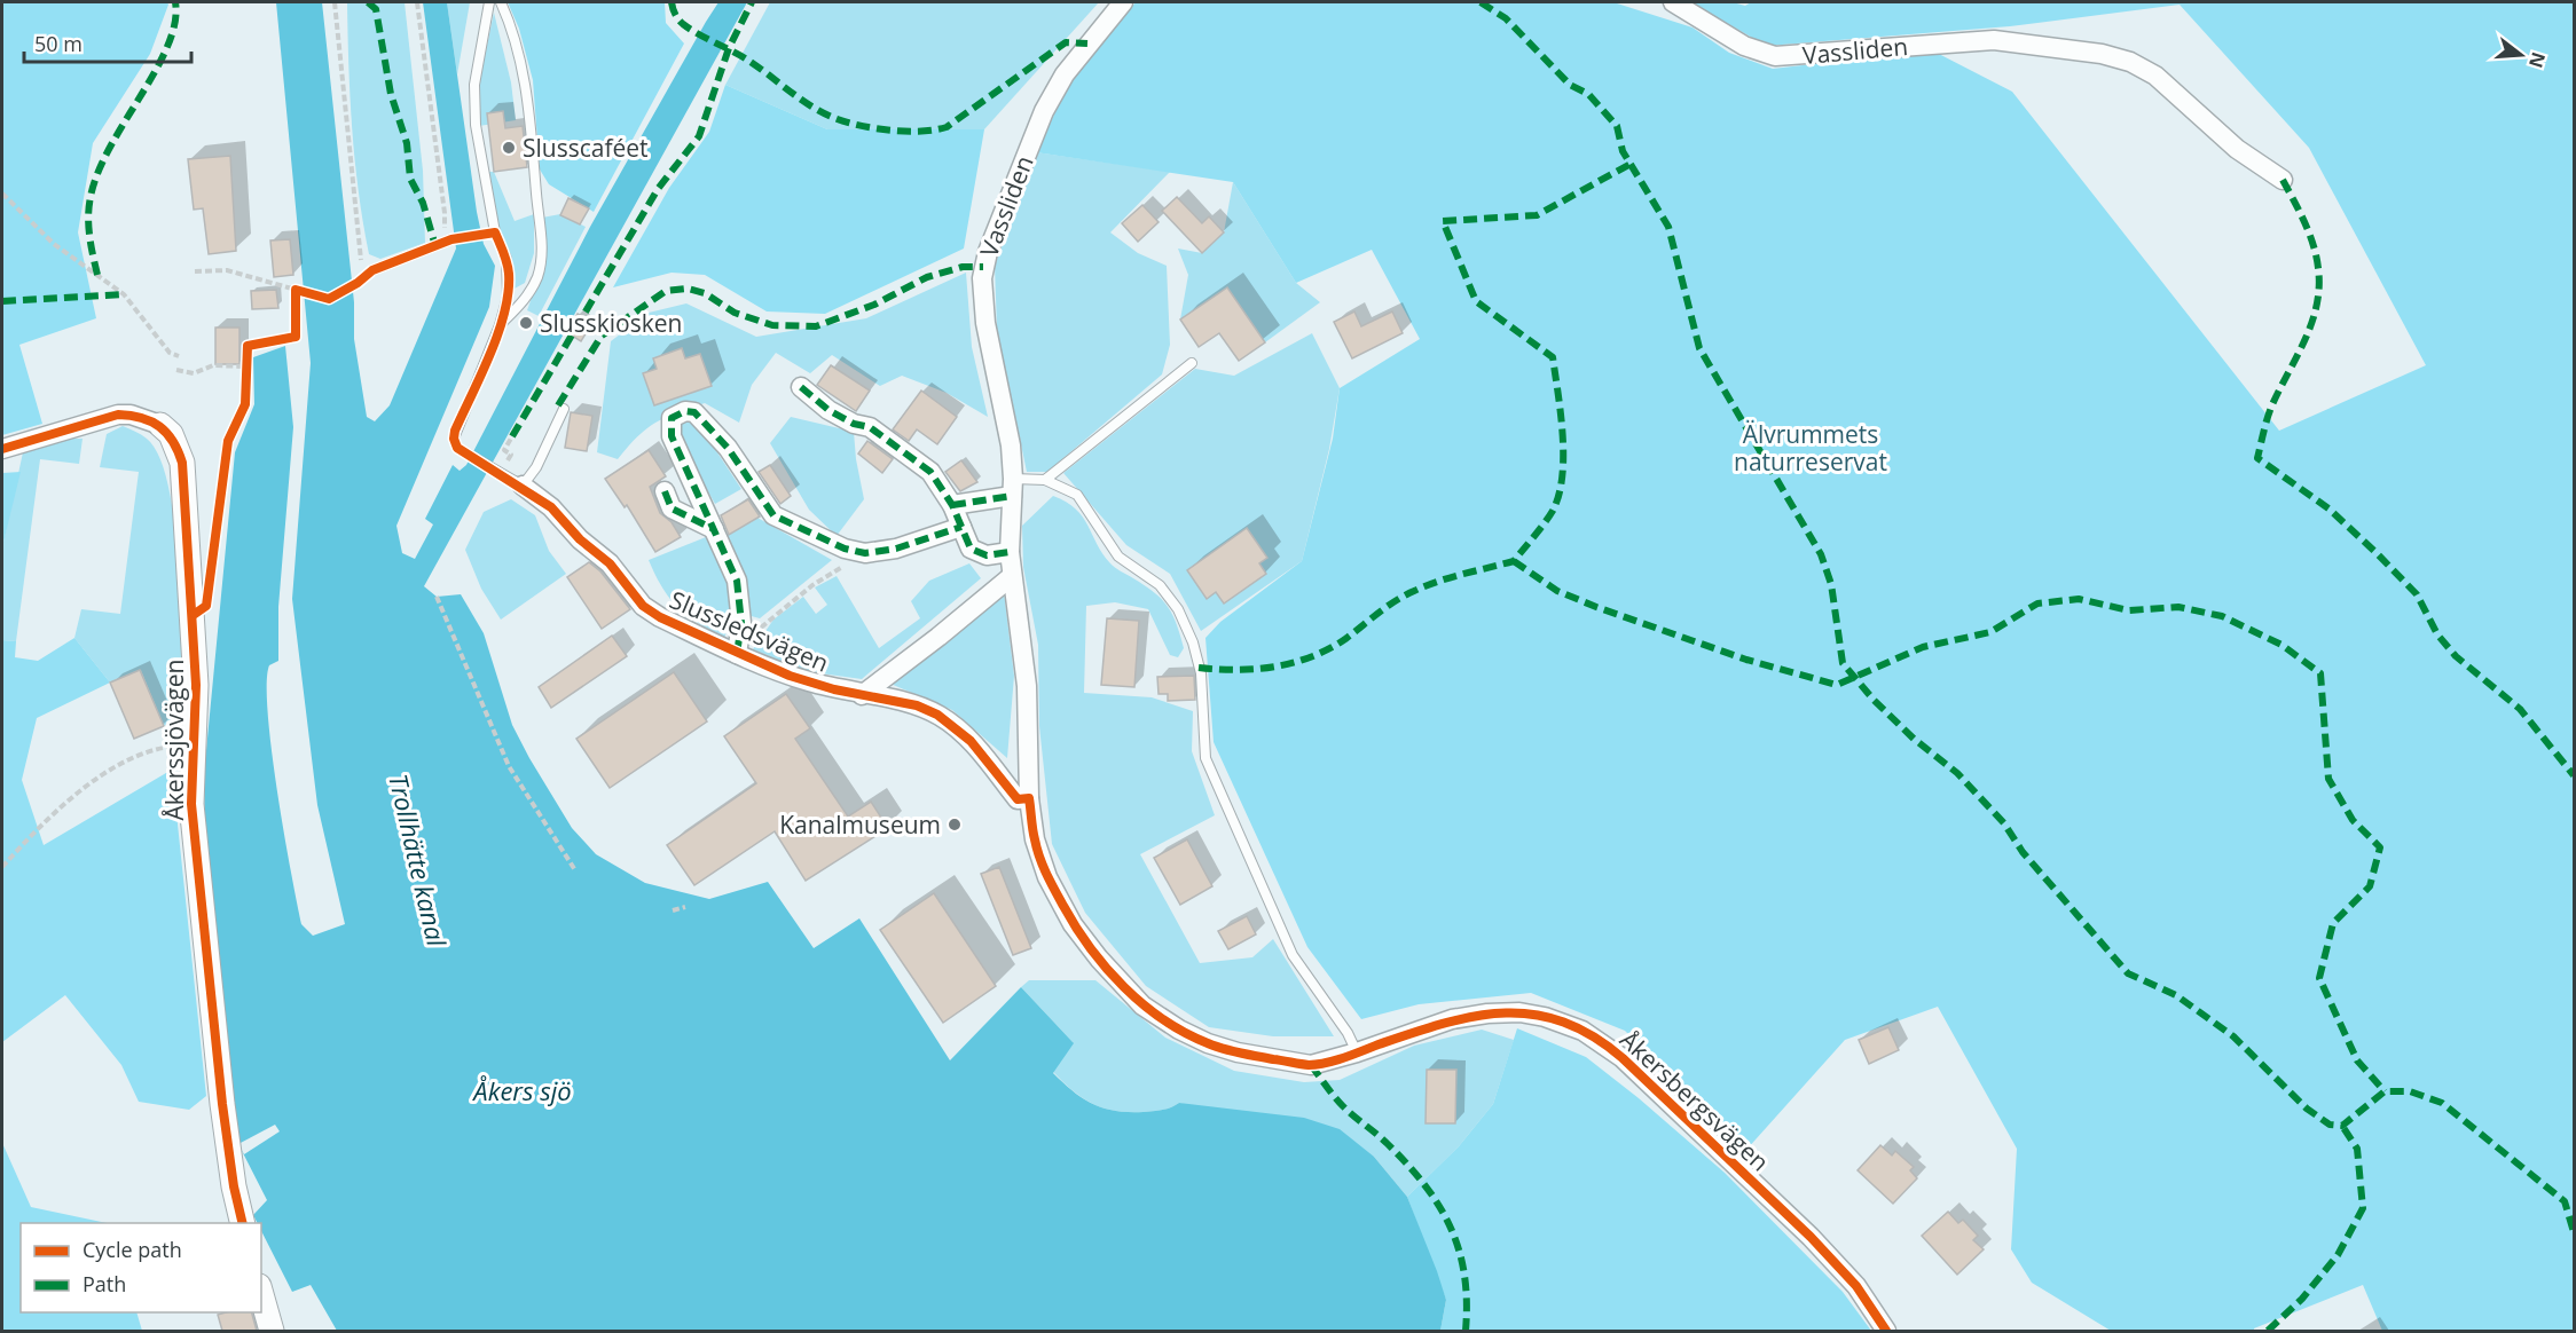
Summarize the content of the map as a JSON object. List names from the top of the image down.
{
  "streets": {
    "street": [
      "Vassliden",
      "Slussledsvägen",
      "Åkerssjövägen",
      "Åkersbergsvägen"
    ]
  },
  "crossings": [
    ["Vassliden", "Åkersbergsvägen"],
    ["Slussledsvägen", "Åkersbergsvägen"]
  ],
  "water": ["Trollhätte kanal", "Åkers sjö"],
  "parks": ["Älvrummets naturreservat"],
  "places": ["Slusscaféet", "Slusskiosken", "Kanalmuseum"],
  "legend": ["Cycle path", "Path"],
  "scale_bar": "50 m",
  "north": "right"
}
